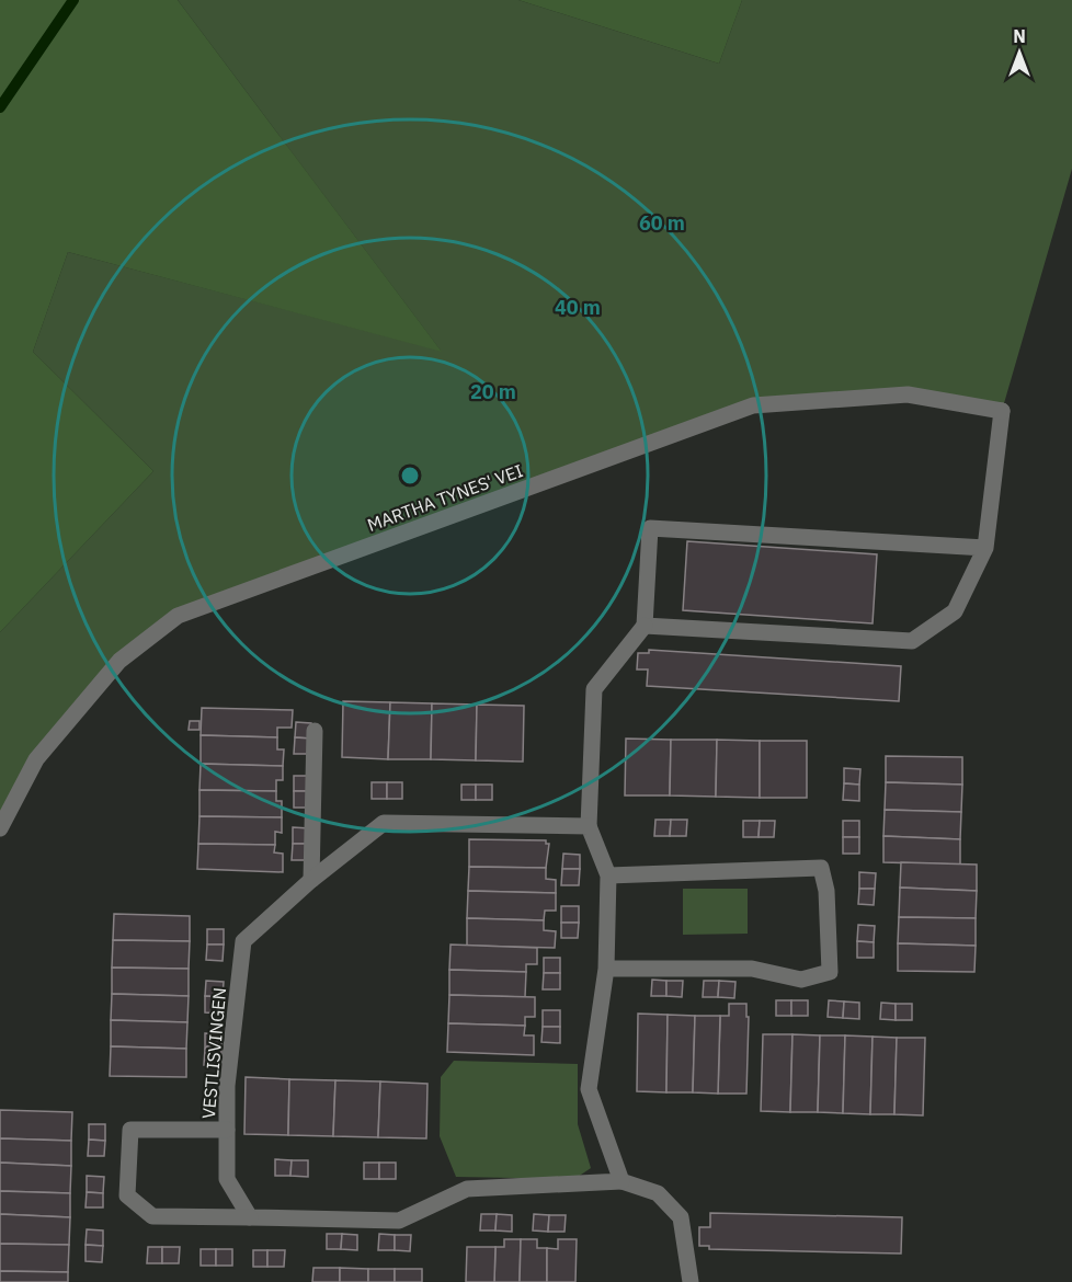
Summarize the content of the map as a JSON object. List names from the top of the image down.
{
  "streets": {
    "street": ["MARTHA TYNES' VEI", "VESTLISVINGEN"]
  },
  "north": "top",
  "rings": ["60 m", "40 m", "20 m"]
}
